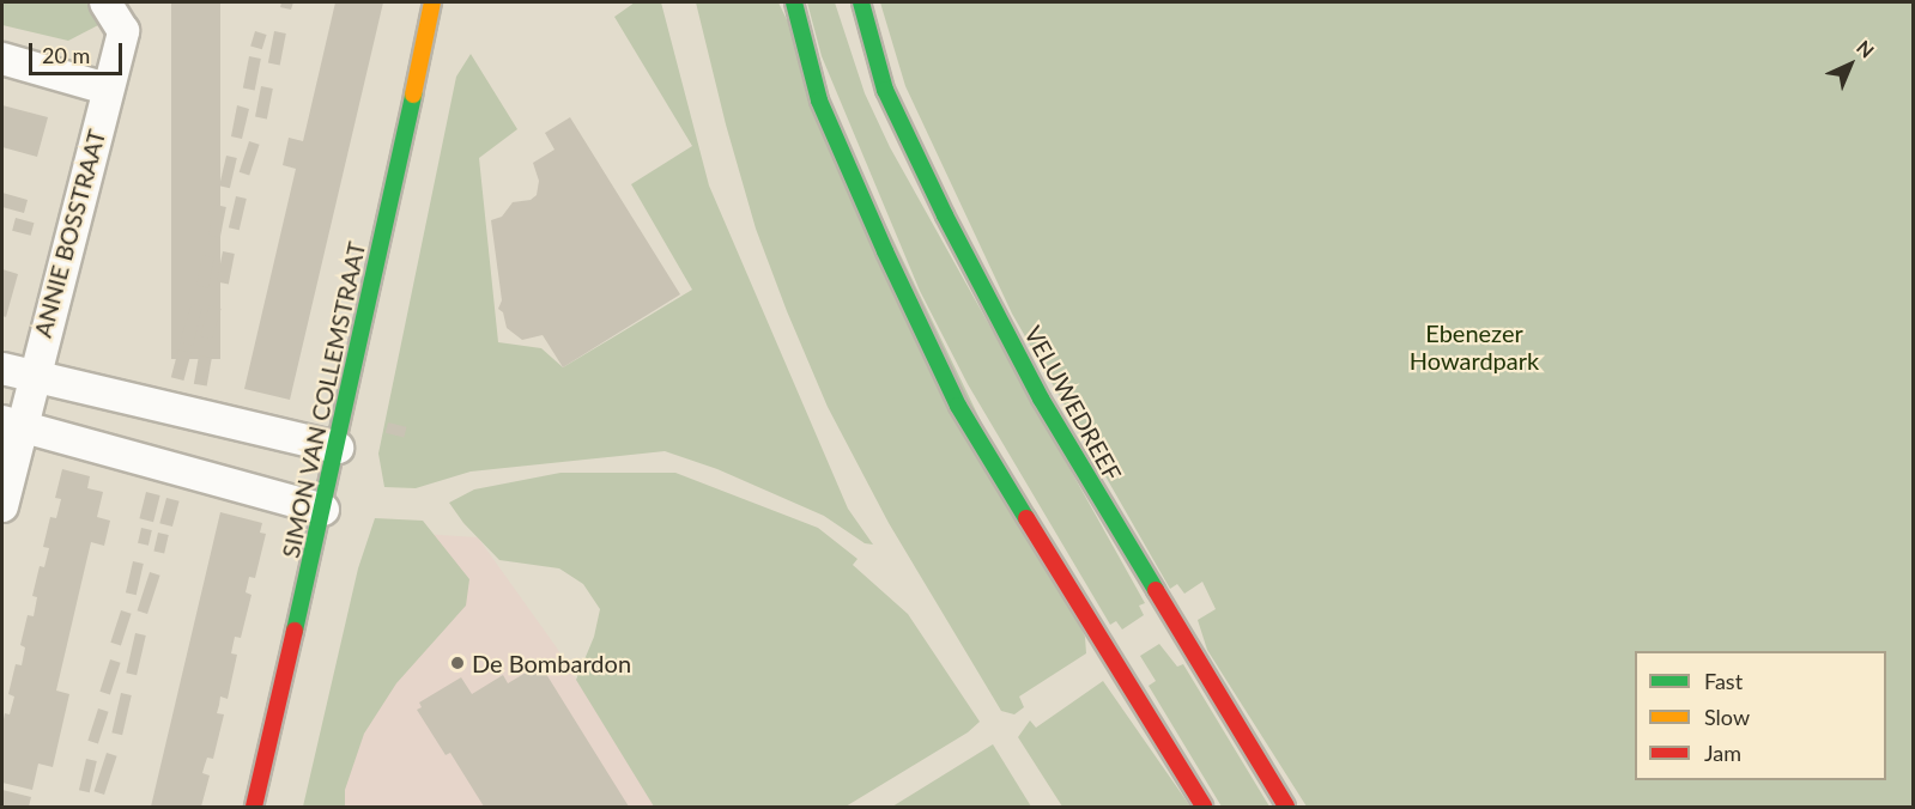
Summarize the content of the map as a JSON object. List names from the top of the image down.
{
  "streets": {
    "main road": ["SIMON VAN COLLEMSTRAAT", "VELUWEDREEF"],
    "street": ["ANNIE BOSSTRAAT"]
  },
  "parks": ["Ebenezer Howardpark"],
  "places": ["De Bombardon"],
  "legend": ["Fast", "Slow", "Jam"],
  "scale_bar": "20 m",
  "north": "top right"
}
